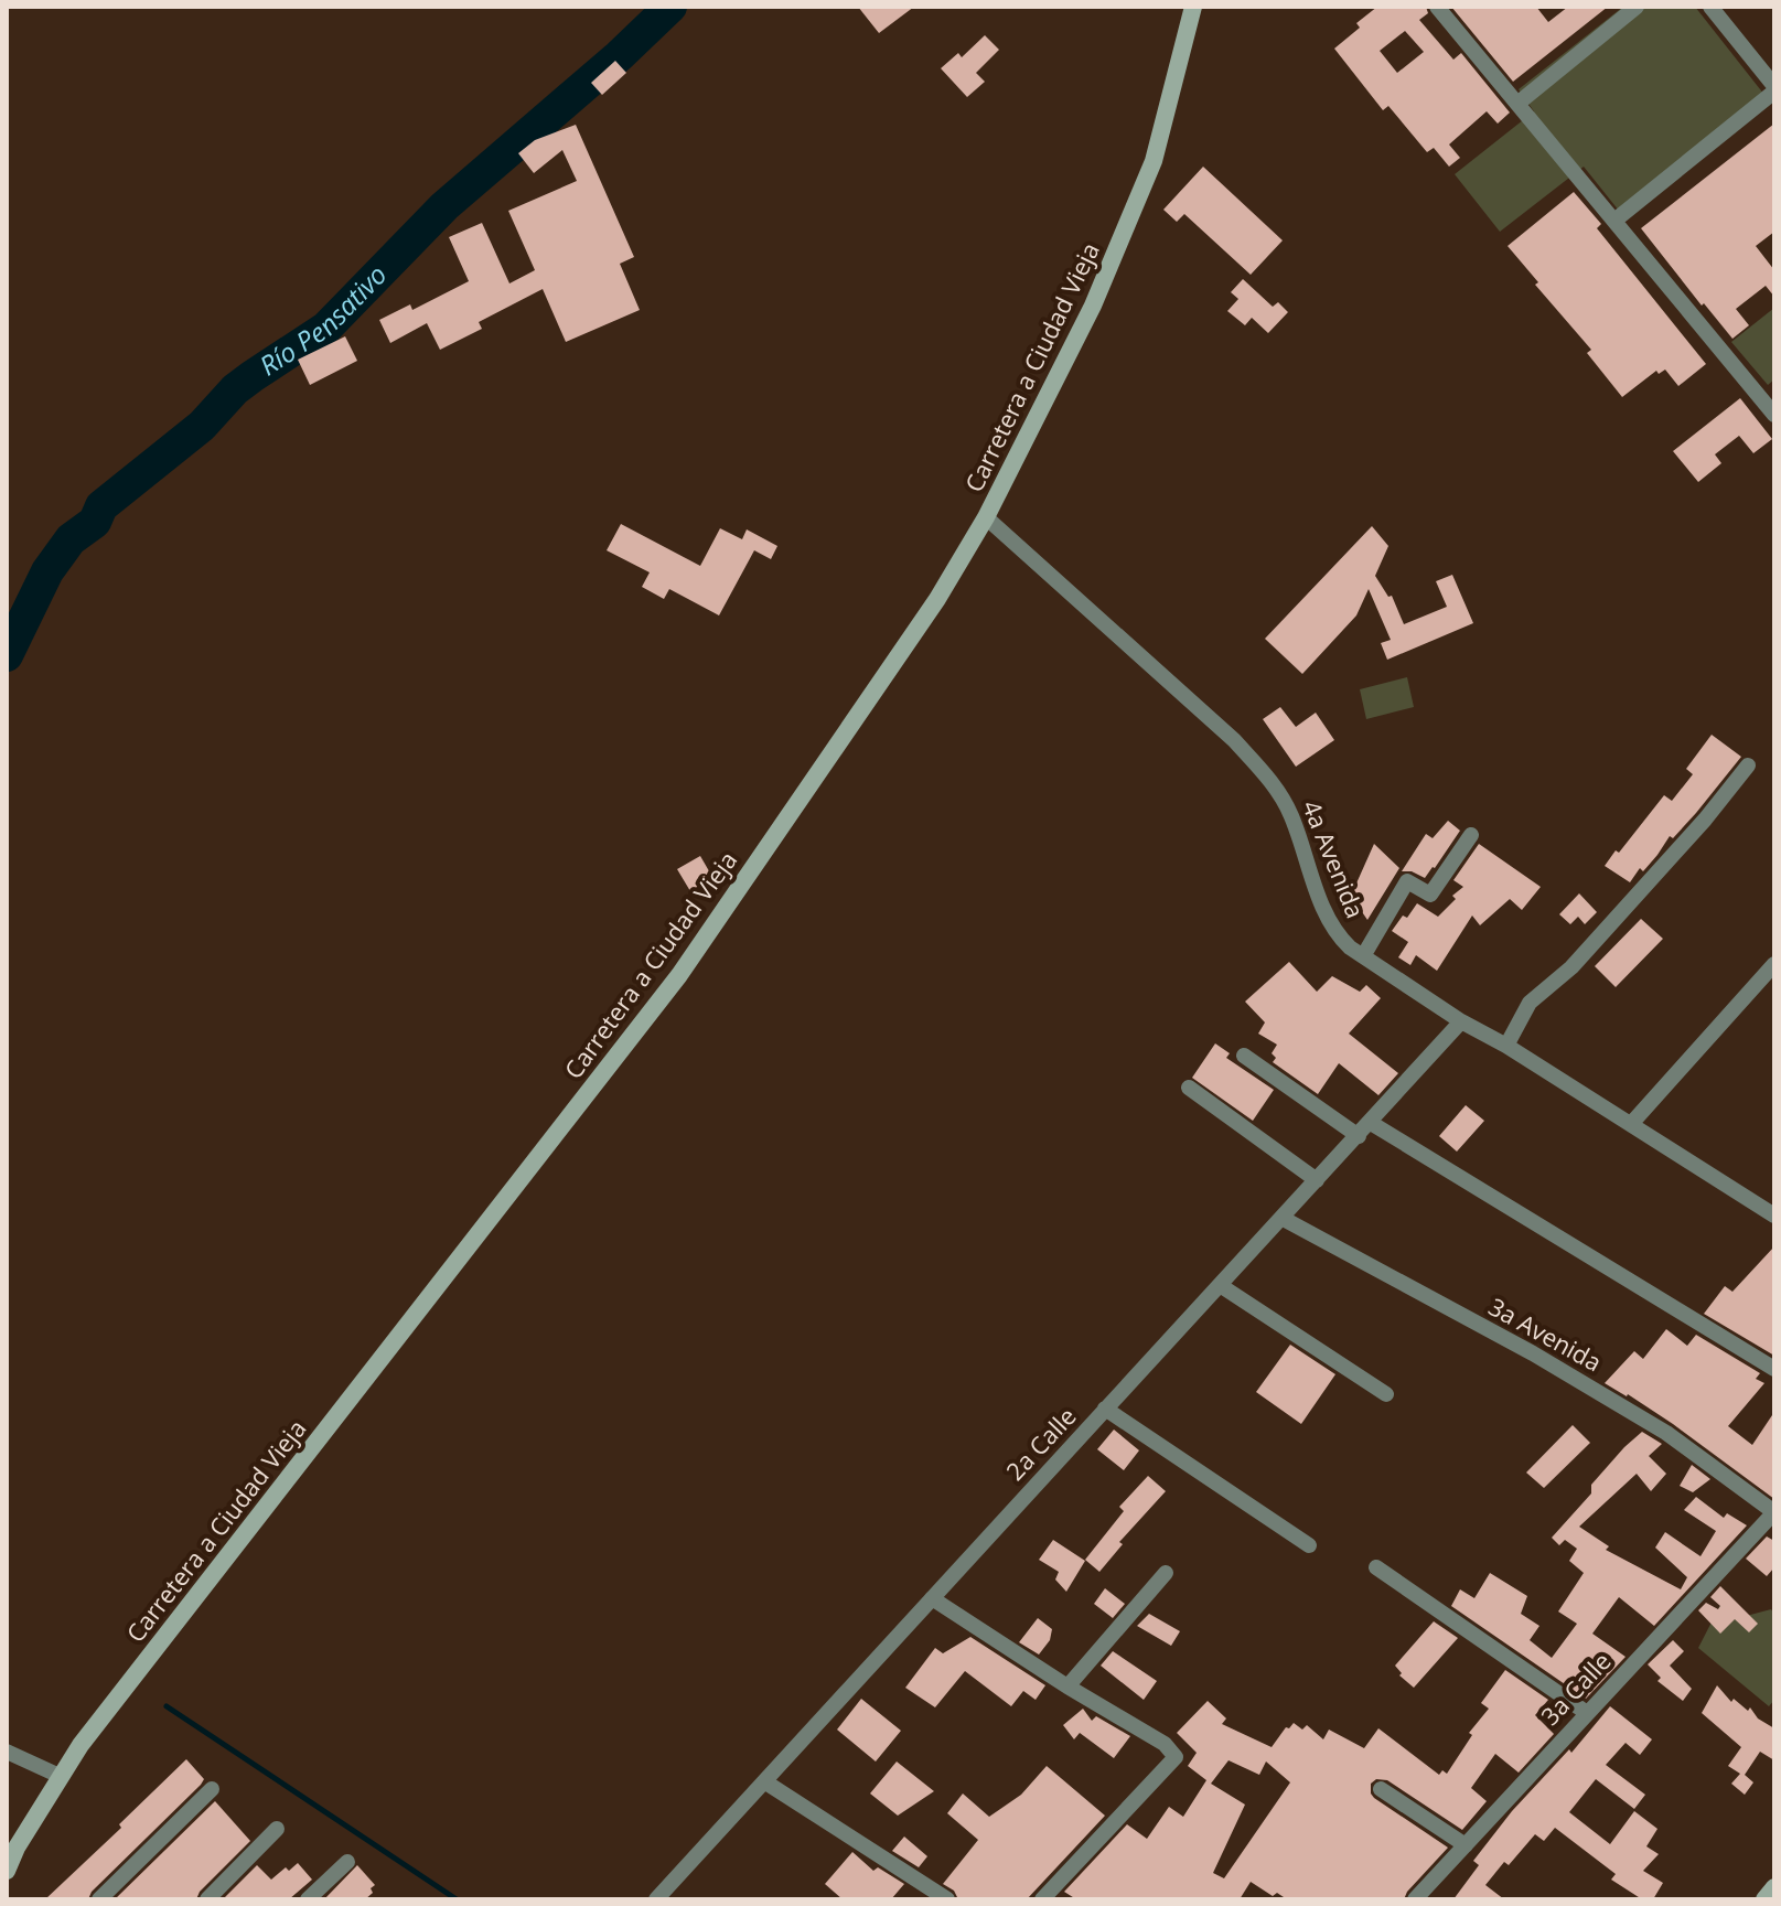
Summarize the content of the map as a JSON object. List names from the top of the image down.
{
  "streets": {
    "main road": ["Carretera a Ciudad Vieja"],
    "street": [
      "4a Avenida",
      "3a Avenida",
      "2a Calle",
      "3a Calle"
    ]
  },
  "crossings": [
    ["Carretera a Ciudad Vieja", "4a Avenida"],
    ["4a Avenida", "2a Calle"],
    ["3a Avenida", "2a Calle"],
    ["3a Avenida", "3a Calle"]
  ],
  "water": ["Río Pensativo"]
}
